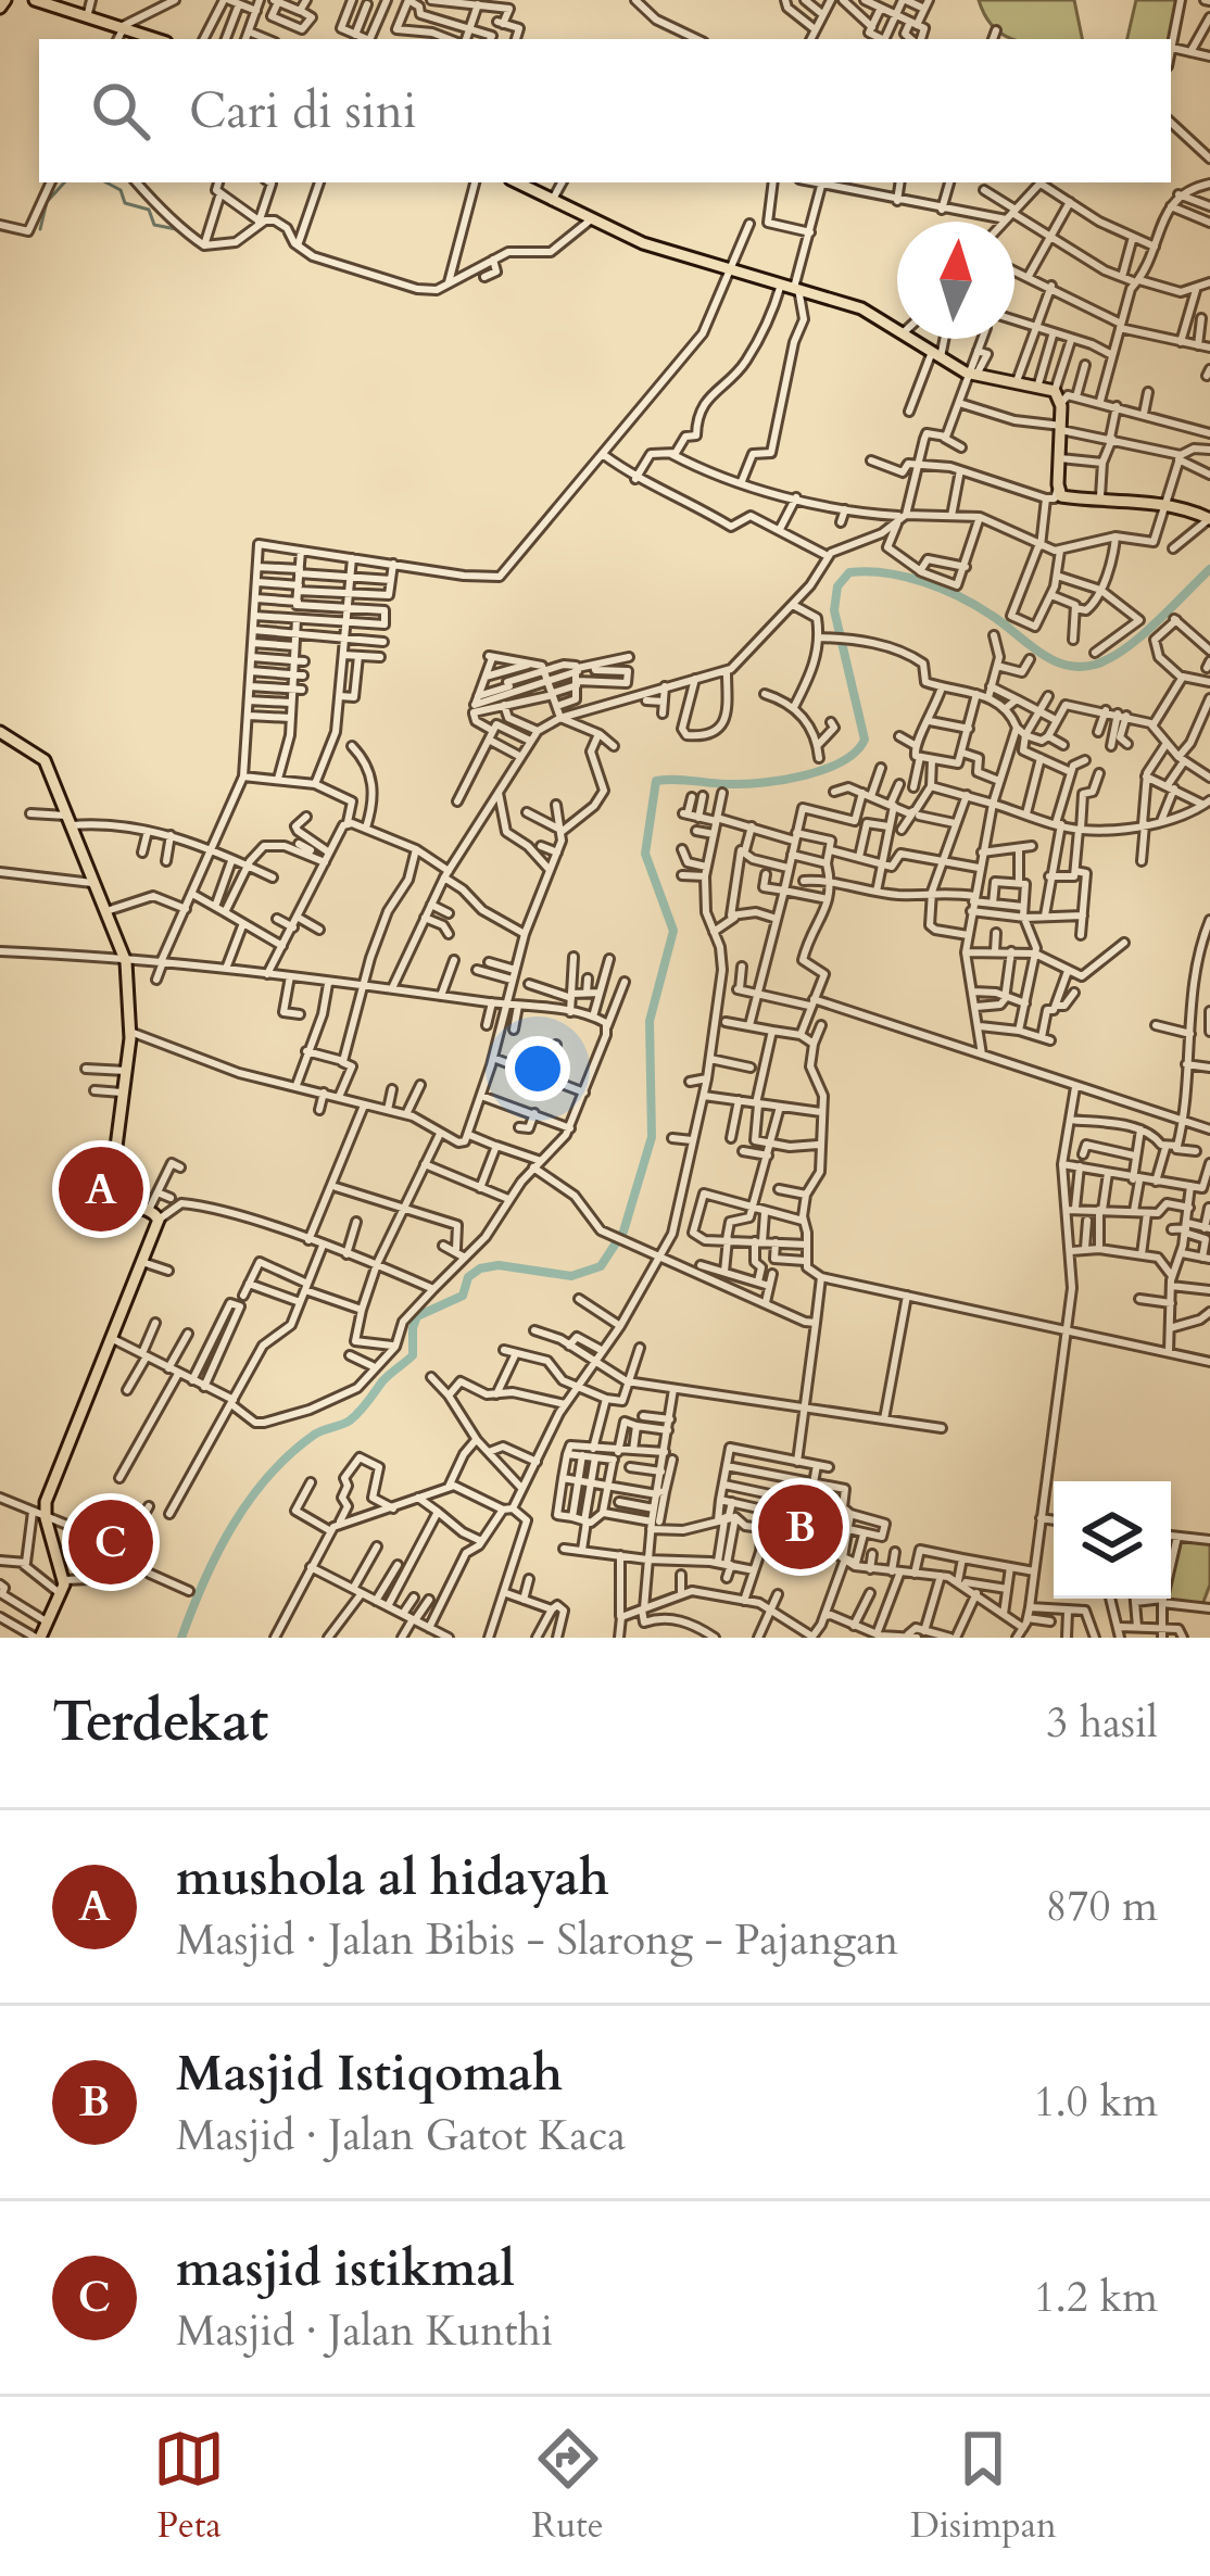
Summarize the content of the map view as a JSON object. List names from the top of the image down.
{
  "north": "top",
  "page": {
    "search": "Cari di sini",
    "pins": ["A", "B", "C"],
    "heading": ["Terdekat", "3 hasil"],
    "list": [
      {
        "mark": "A",
        "name": "mushola al hidayah",
        "note": "Masjid · Jalan Bibis - Slarong - Pajangan",
        "value": "870 m"
      },
      {
        "mark": "B",
        "name": "Masjid Istiqomah",
        "note": "Masjid · Jalan Gatot Kaca",
        "value": "1.0 km"
      },
      {
        "mark": "C",
        "name": "masjid istikmal",
        "note": "Masjid · Jalan Kunthi",
        "value": "1.2 km"
      }
    ],
    "nav": ["Peta", "Rute", "Disimpan"]
  }
}
